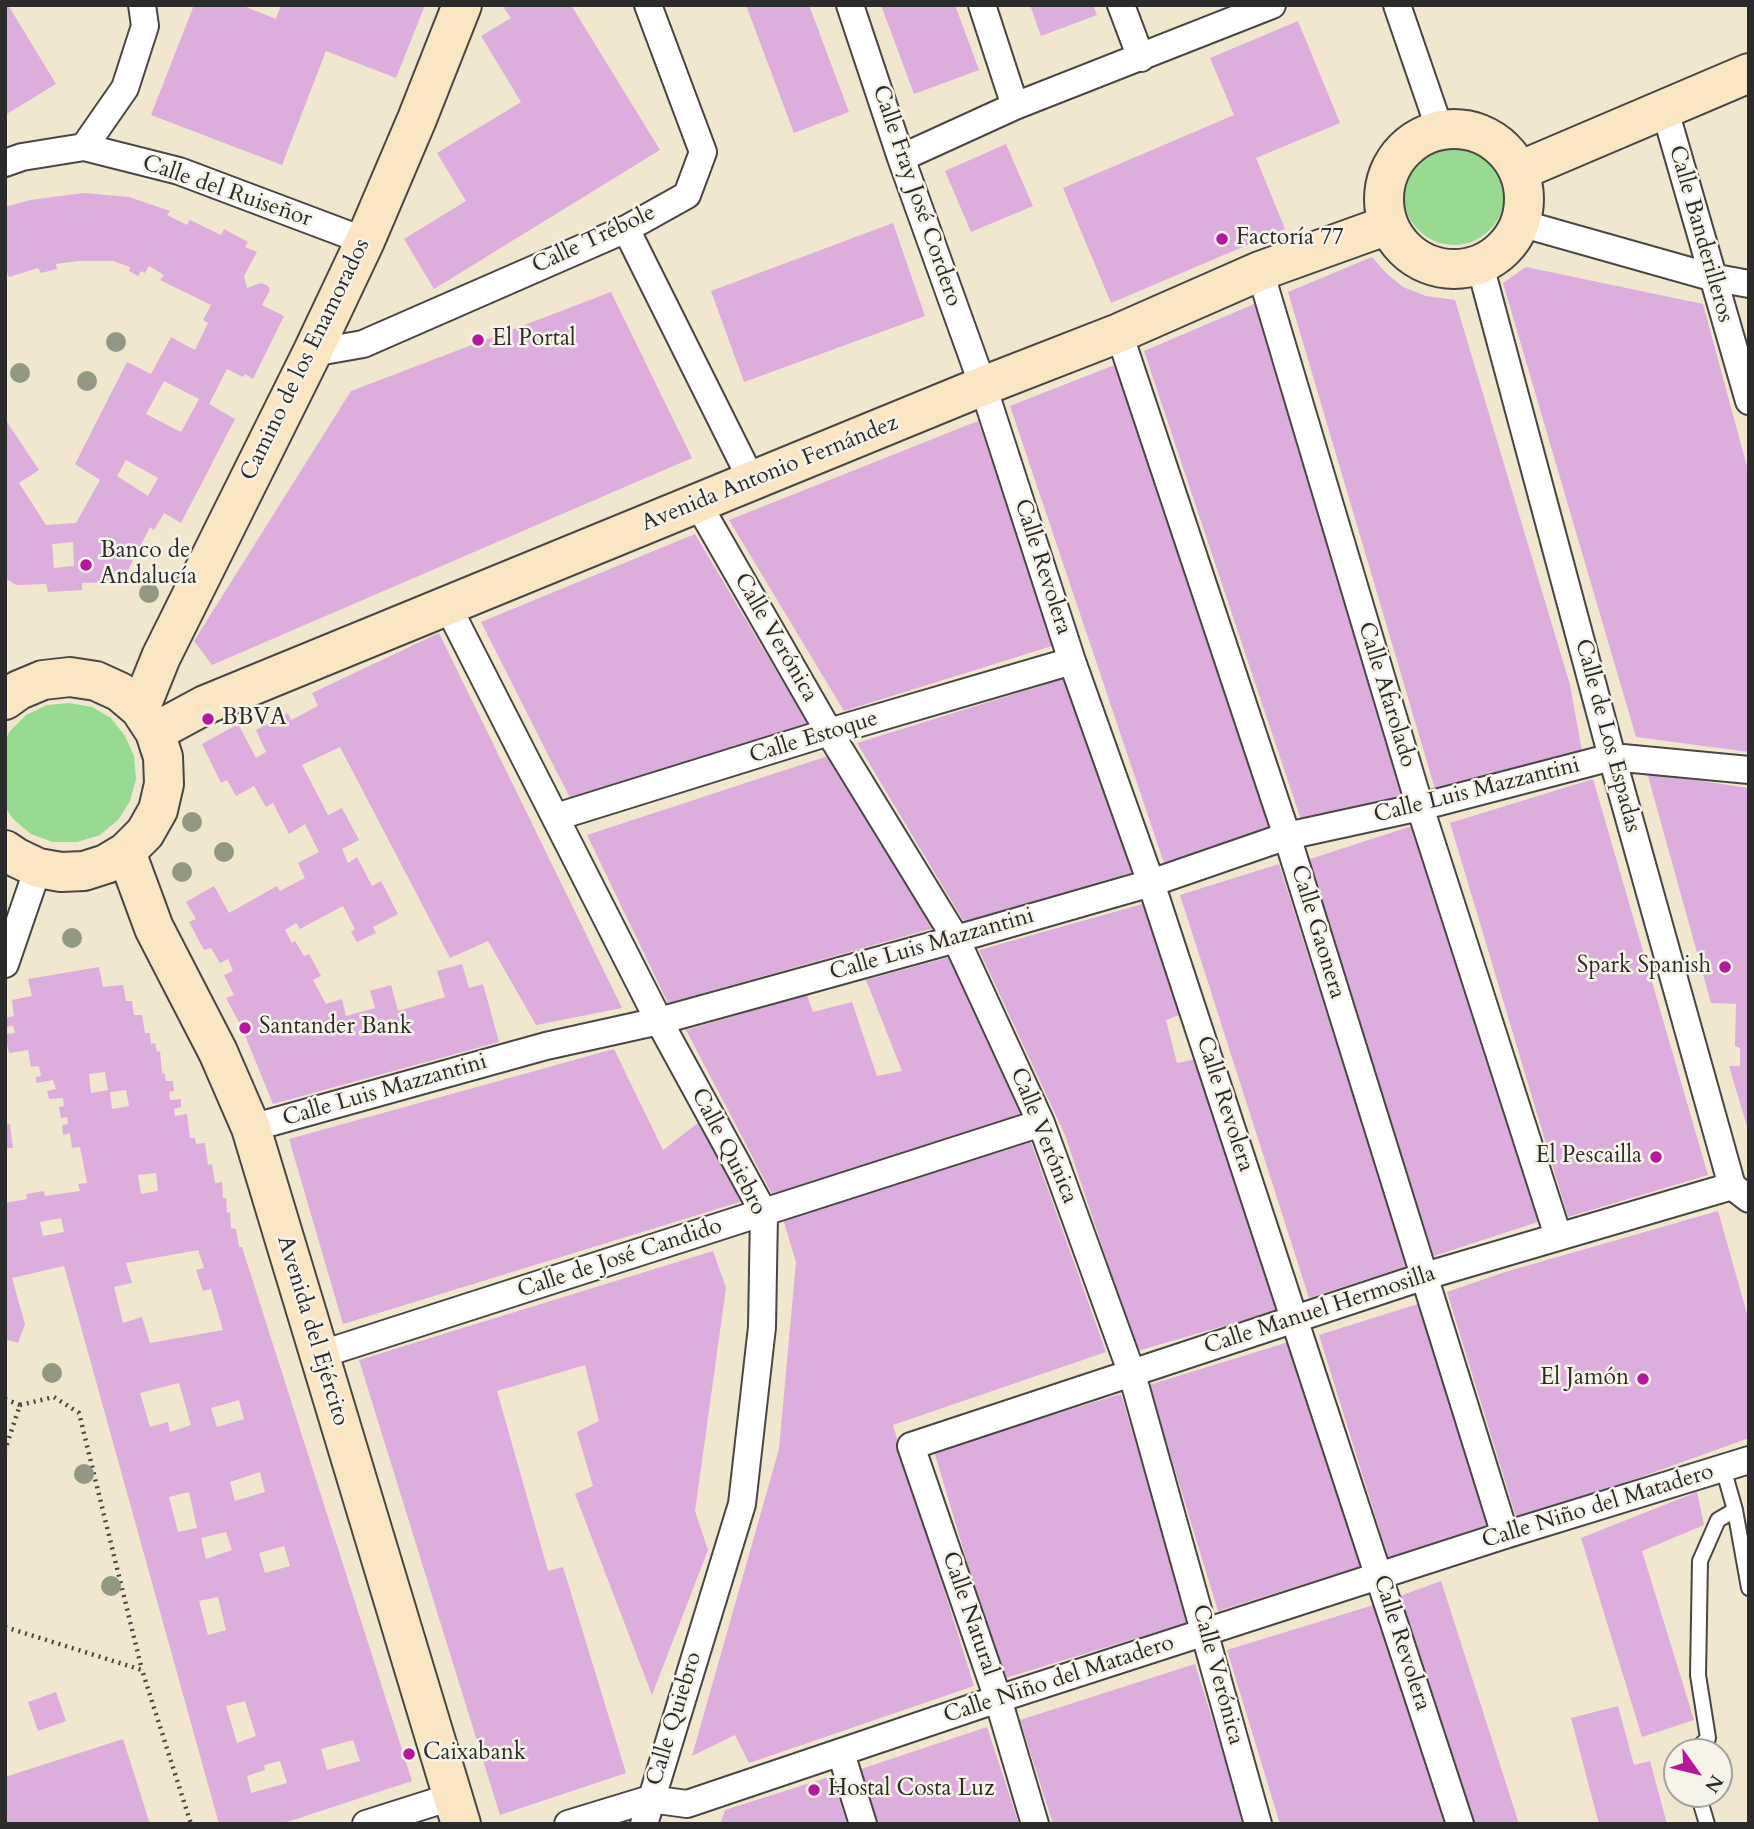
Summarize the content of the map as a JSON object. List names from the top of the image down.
{
  "streets": {
    "street": [
      "Calle del Ruiseñor",
      "Calle Fray José Cordero",
      "Calle Banderilleros",
      "Calle Trébole",
      "Camino de los Enamorados",
      "Avenida Antonio Fernández",
      "Calle Revolera",
      "Calle Verónica",
      "Calle Afarolado",
      "Calle de Los Espadas",
      "Calle Estoque",
      "Calle Luis Mazzantini",
      "Calle Gaonera",
      "Calle Quiebro",
      "Calle de José Candido",
      "Calle Manuel Hermosilla",
      "Avenida del Ejército",
      "Calle Niño del Matadero",
      "Calle Natural"
    ]
  },
  "crossings": [
    ["Calle del Ruiseñor", "Camino de los Enamorados"],
    ["Calle Fray José Cordero", "Avenida Antonio Fernández"],
    ["Calle Fray José Cordero", "Calle Revolera"],
    ["Calle Trébole", "Camino de los Enamorados"],
    ["Camino de los Enamorados", "Avenida Antonio Fernández"],
    ["Avenida Antonio Fernández", "Calle Revolera"],
    ["Avenida Antonio Fernández", "Calle Verónica"],
    ["Avenida Antonio Fernández", "Calle Afarolado"],
    ["Avenida Antonio Fernández", "Calle de Los Espadas"],
    ["Avenida Antonio Fernández", "Calle Gaonera"],
    ["Avenida Antonio Fernández", "Calle Quiebro"],
    ["Calle Revolera", "Calle Estoque"],
    ["Calle Revolera", "Calle Luis Mazzantini"],
    ["Calle Revolera", "Calle Manuel Hermosilla"],
    ["Calle Revolera", "Calle Niño del Matadero"],
    ["Calle Verónica", "Calle Estoque"],
    ["Calle Verónica", "Calle Luis Mazzantini"],
    ["Calle Verónica", "Calle de José Candido"],
    ["Calle Verónica", "Calle Manuel Hermosilla"],
    ["Calle Verónica", "Calle Niño del Matadero"],
    ["Calle Afarolado", "Calle Luis Mazzantini"],
    ["Calle Afarolado", "Calle Manuel Hermosilla"],
    ["Calle de Los Espadas", "Calle Luis Mazzantini"],
    ["Calle de Los Espadas", "Calle Manuel Hermosilla"],
    ["Calle Estoque", "Calle Quiebro"],
    ["Calle Luis Mazzantini", "Calle Gaonera"],
    ["Calle Luis Mazzantini", "Calle Quiebro"],
    ["Calle Luis Mazzantini", "Avenida del Ejército"],
    ["Calle Gaonera", "Calle Manuel Hermosilla"],
    ["Calle Gaonera", "Calle Niño del Matadero"],
    ["Calle Quiebro", "Calle de José Candido"],
    ["Calle Quiebro", "Calle Niño del Matadero"],
    ["Calle de José Candido", "Avenida del Ejército"],
    ["Calle Manuel Hermosilla", "Calle Natural"],
    ["Calle Niño del Matadero", "Calle Natural"]
  ],
  "places": [
    "Factoría 77",
    "El Portal",
    "Banco de Andalucía",
    "BBVA",
    "Spark Spanish",
    "Santander Bank",
    "El Pescailla",
    "El Jamón",
    "Caixabank",
    "Hostal Costa Luz"
  ],
  "north": "bottom right"
}
